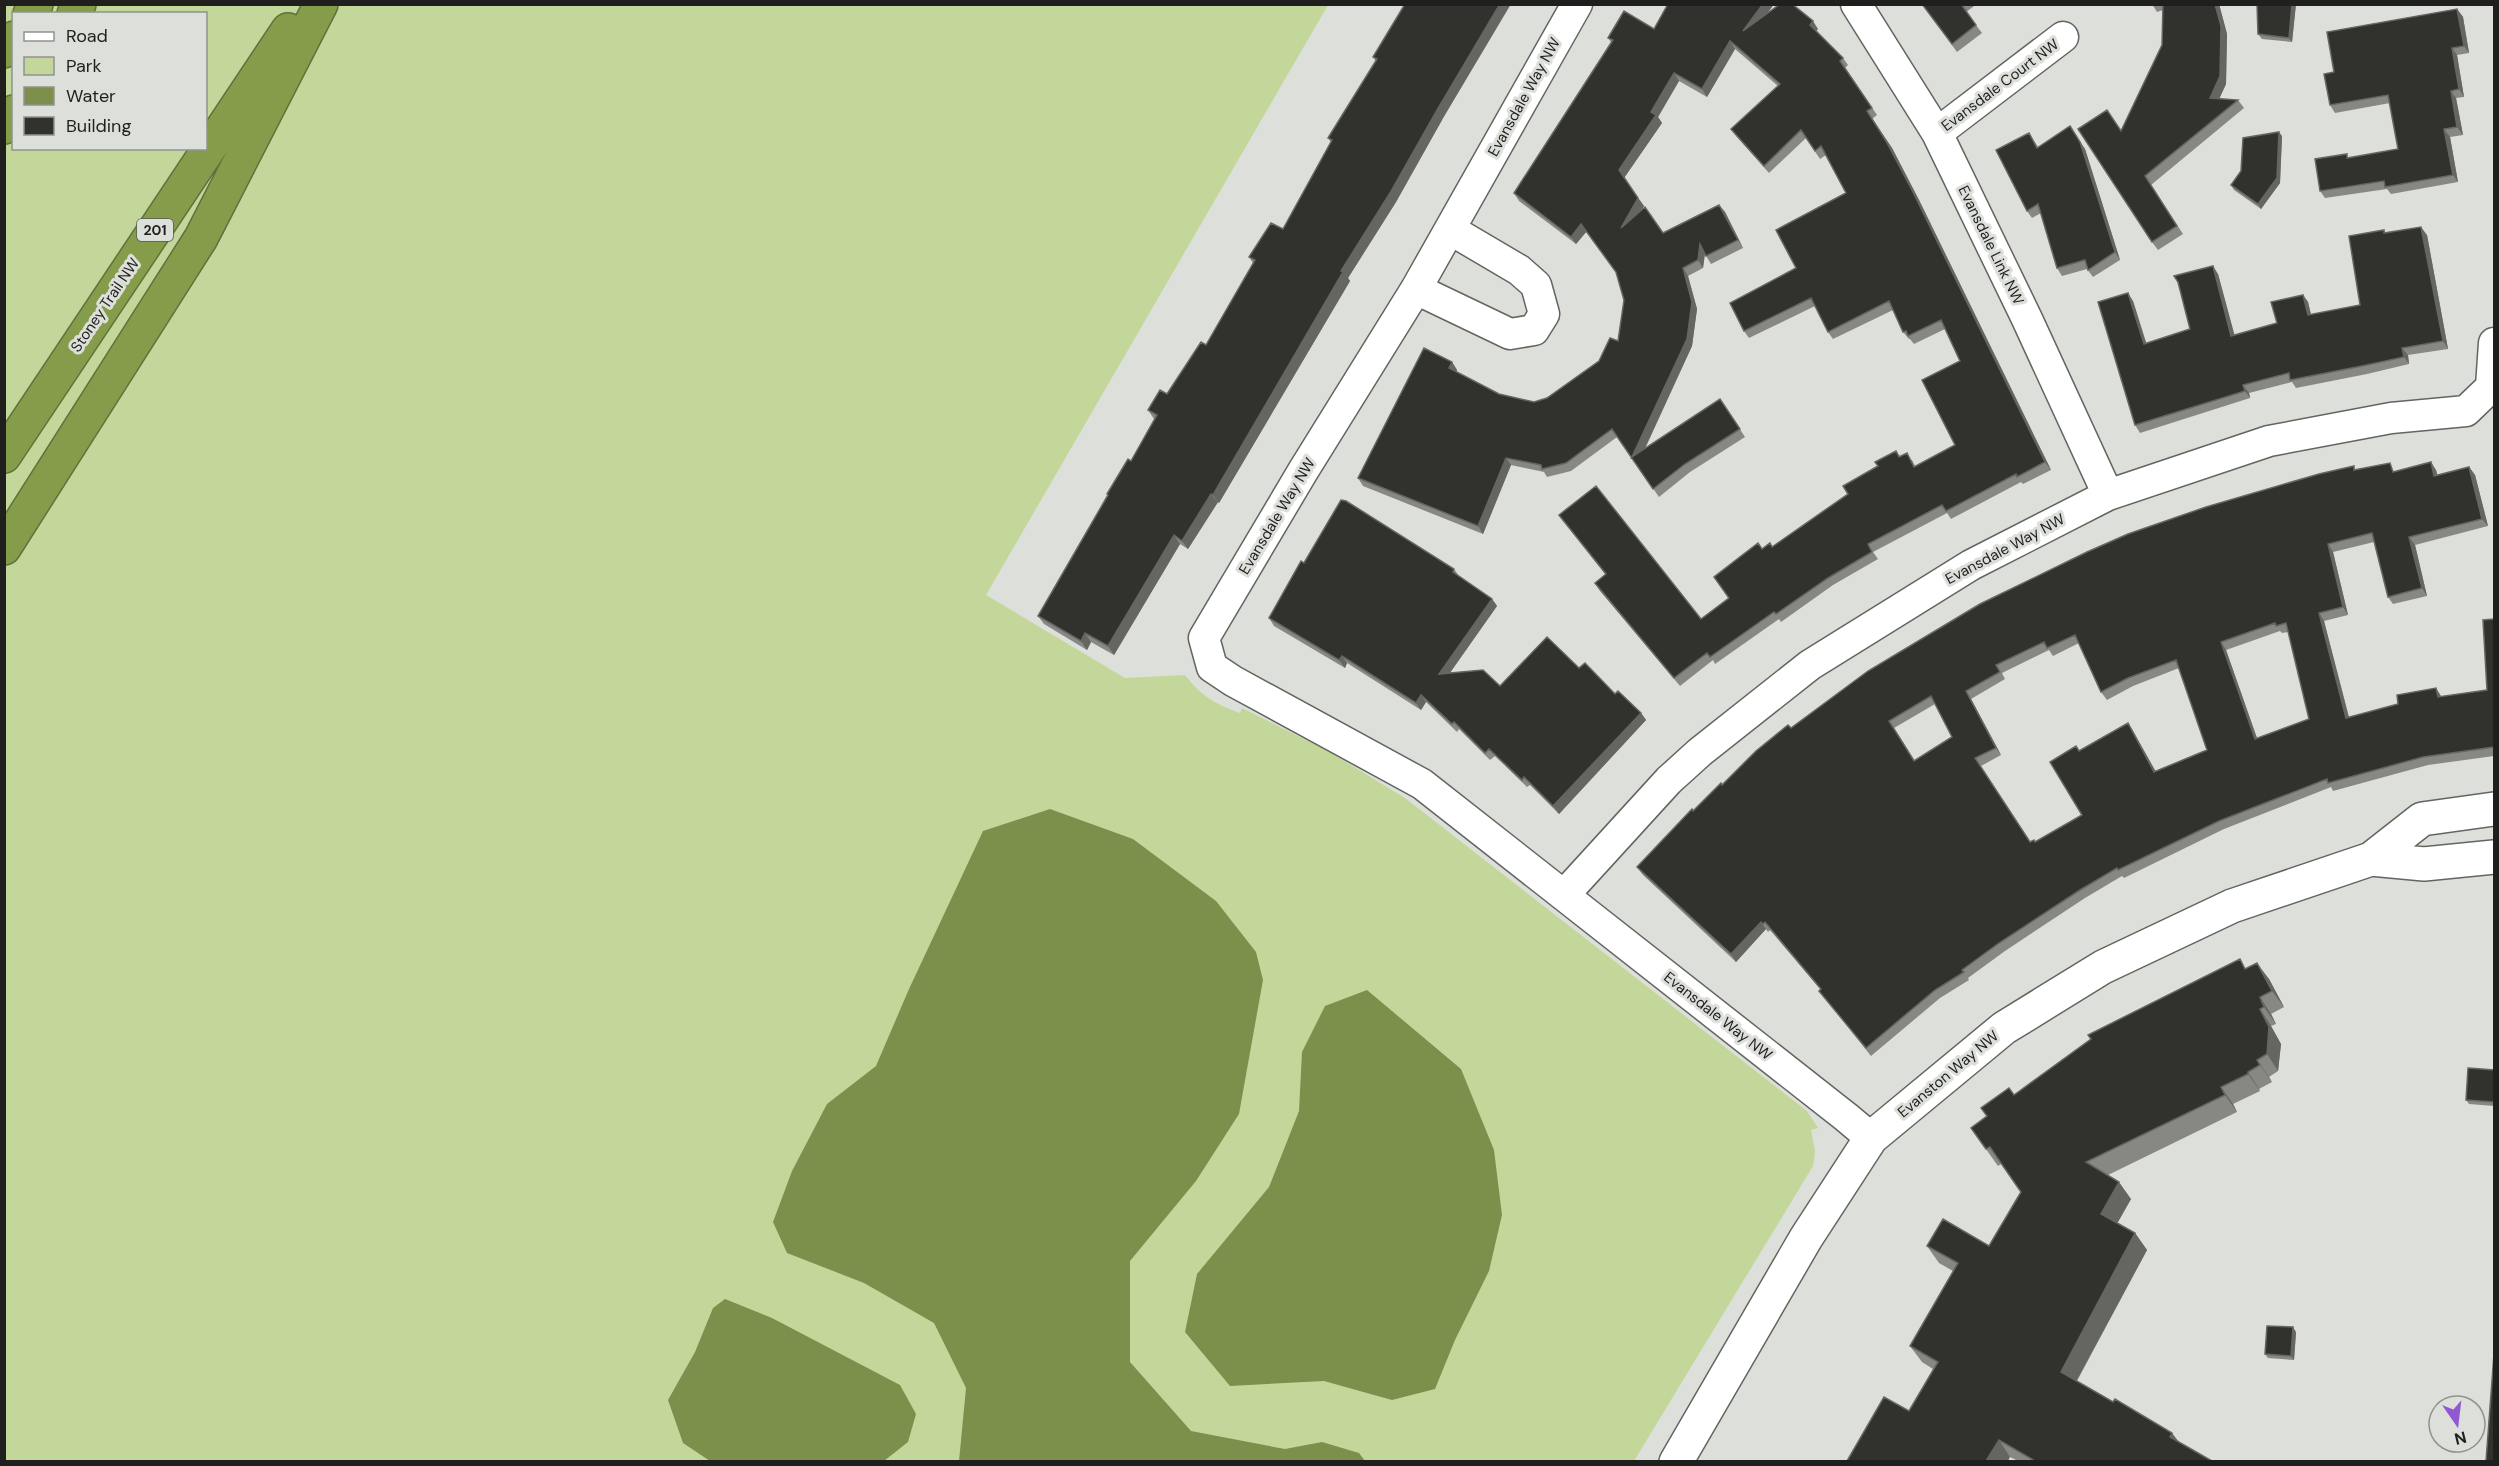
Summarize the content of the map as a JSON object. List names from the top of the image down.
{
  "streets": {
    "highway": ["201", "Stoney Trail NW"],
    "street": [
      "Evansdale Court NW",
      "Evansdale Way NW",
      "Evansdale Link NW",
      "Evanston Way NW"
    ]
  },
  "crossings": [
    ["Evansdale Court NW", "Evansdale Link NW"],
    ["Evansdale Way NW", "Evansdale Link NW"],
    ["Evansdale Way NW", "Evanston Way NW"]
  ],
  "legend": [
    "Road",
    "Park",
    "Water",
    "Building"
  ],
  "north": "bottom"
}
